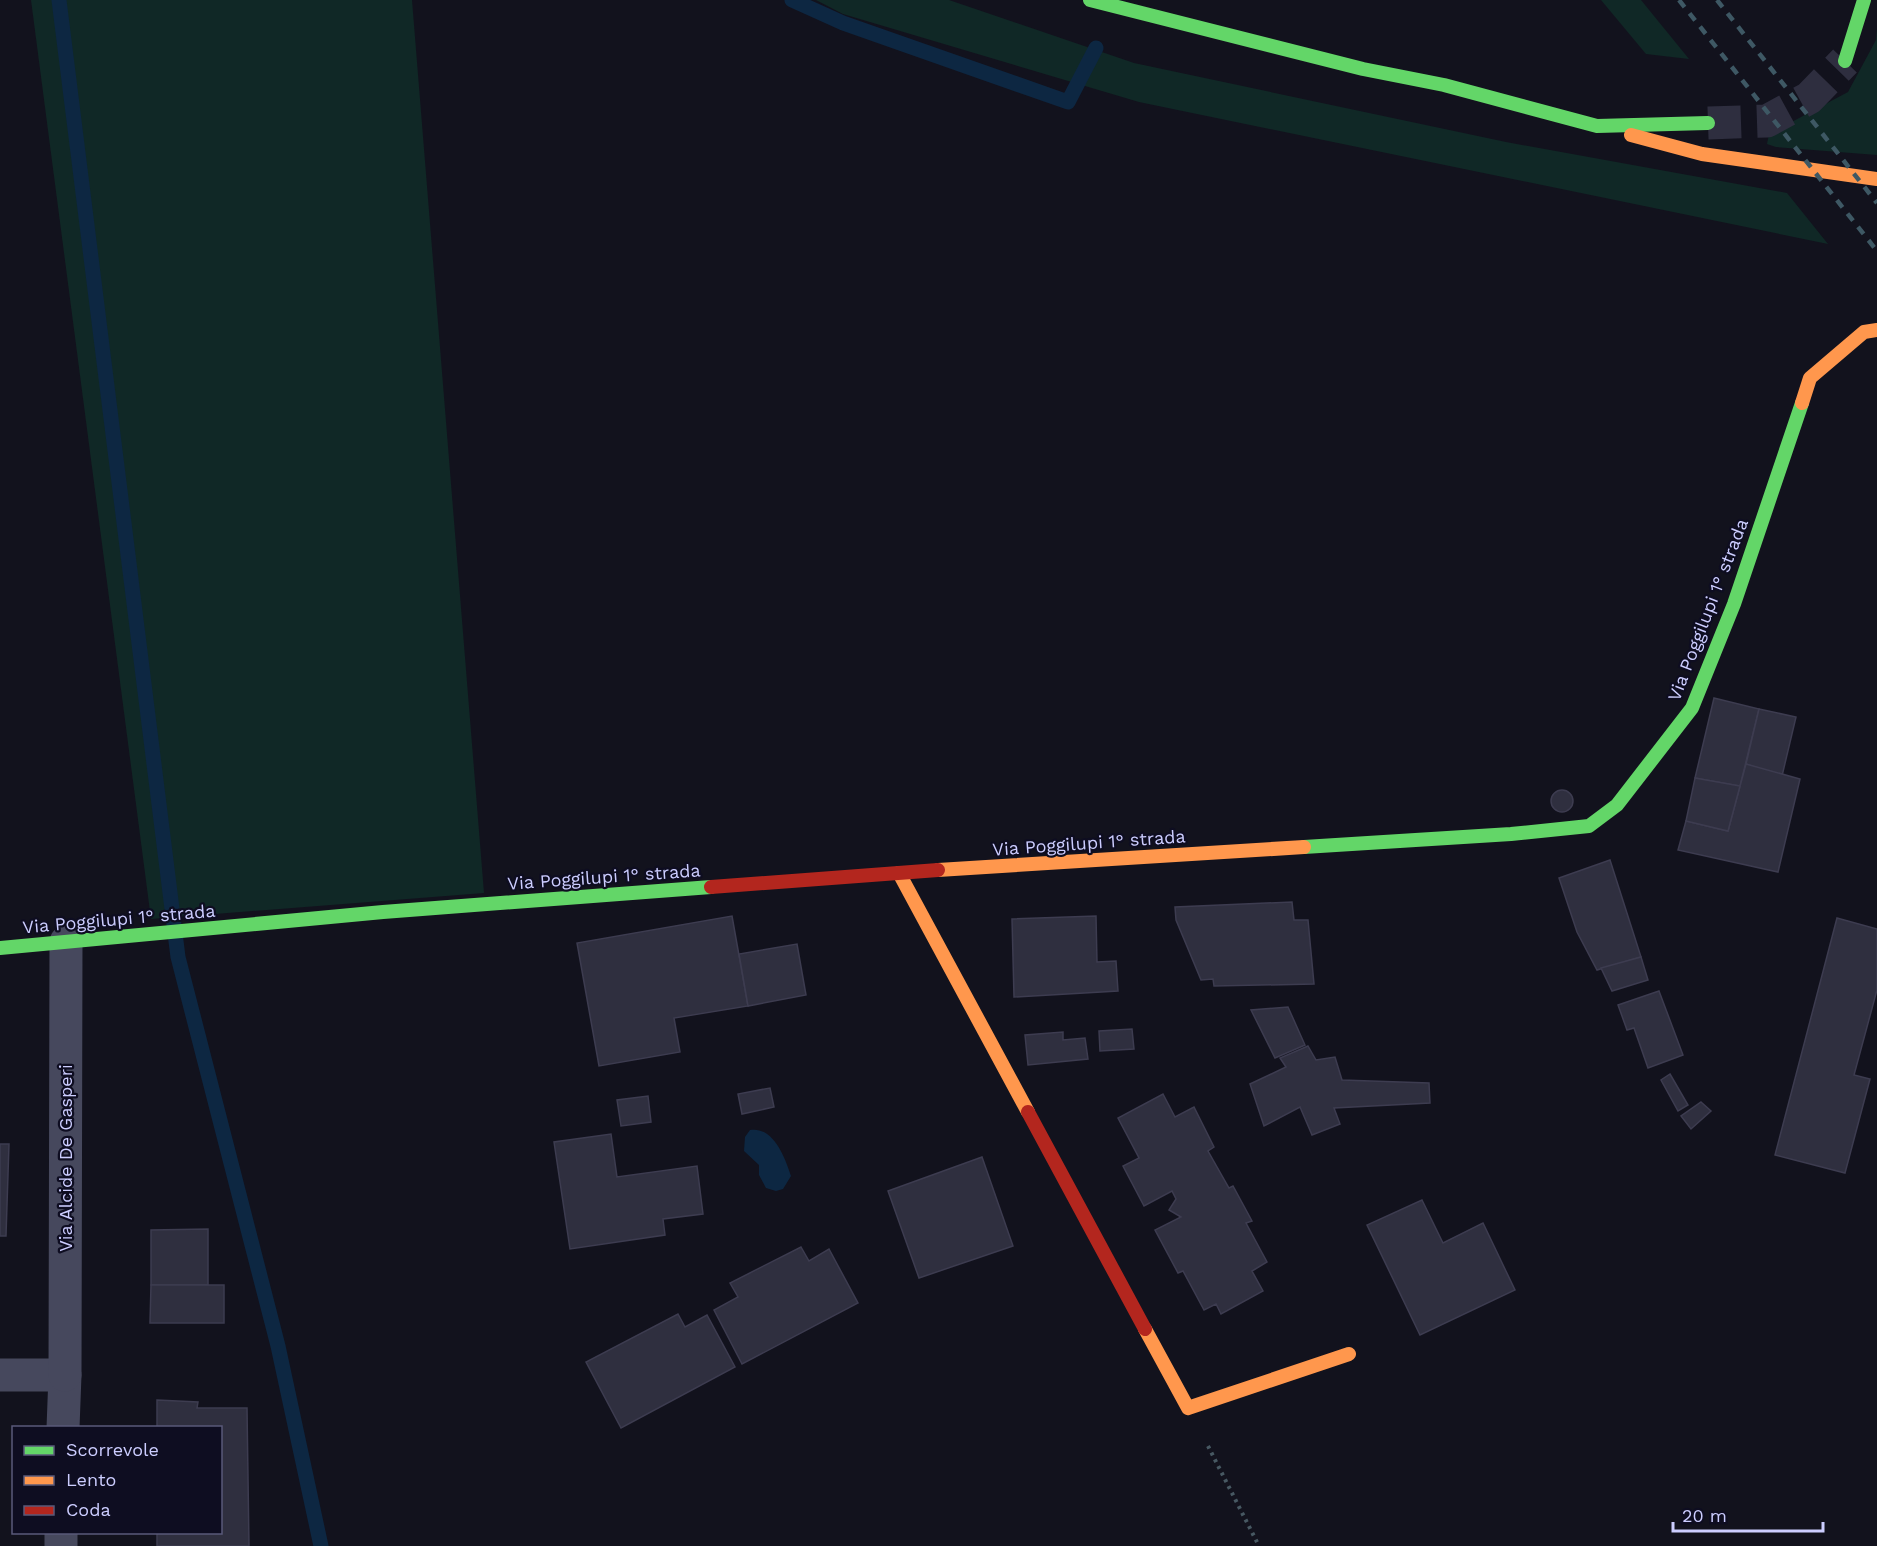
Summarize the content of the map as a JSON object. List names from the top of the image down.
{
  "streets": {
    "street": ["Via Poggilupi 1° strada", "Via Alcide De Gasperi"]
  },
  "crossings": [
    ["Via Poggilupi 1° strada", "Via Alcide De Gasperi"]
  ],
  "legend": ["Scorrevole", "Lento", "Coda"],
  "scale_bar": "20 m"
}
